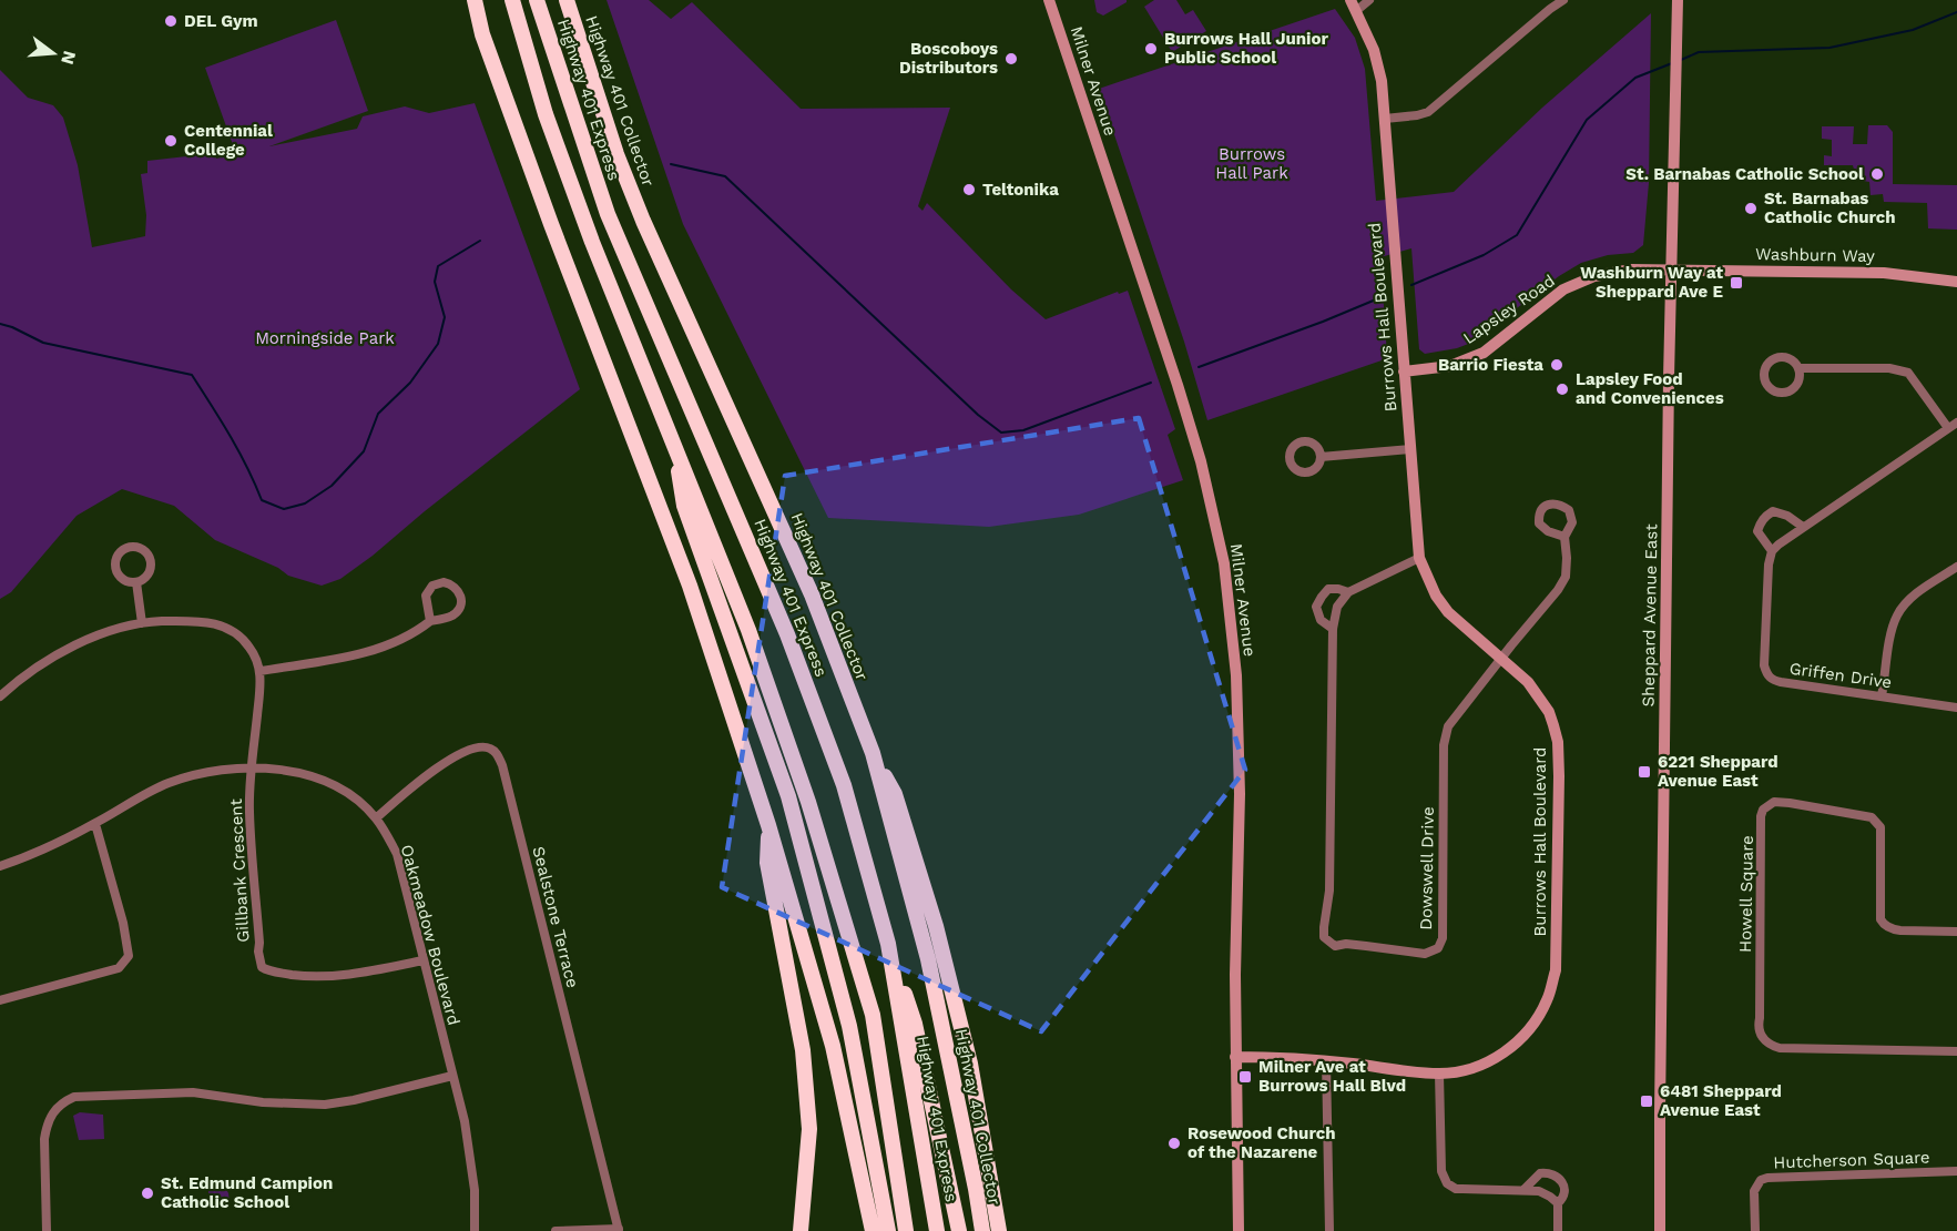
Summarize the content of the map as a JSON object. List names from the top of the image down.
{
  "streets": {
    "highway": ["Highway 401 Express", "Highway 401 Collector"],
    "main road": [
      "Milner Avenue",
      "Washburn Way",
      "Lapsley Road",
      "Burrows Hall Boulevard",
      "Sheppard Avenue East"
    ],
    "street": [
      "Griffen Drive",
      "Dowswell Drive",
      "Gillbank Crescent",
      "Howell Square",
      "Sealstone Terrace",
      "Oakmeadow Boulevard",
      "Hutcherson Square"
    ]
  },
  "crossings": [
    ["Milner Avenue", "Burrows Hall Boulevard"],
    ["Washburn Way", "Lapsley Road"],
    ["Washburn Way", "Sheppard Avenue East"],
    ["Lapsley Road", "Burrows Hall Boulevard"],
    ["Lapsley Road", "Sheppard Avenue East"],
    ["Burrows Hall Boulevard", "Dowswell Drive"],
    ["Gillbank Crescent", "Oakmeadow Boulevard"],
    ["Sealstone Terrace", "Oakmeadow Boulevard"]
  ],
  "parks": ["Burrows Hall Park", "Morningside Park"],
  "places": {
    "other": [
      "DEL Gym",
      "Burrows Hall Junior Public School",
      "Boscoboys Distributors",
      "Centennial College",
      "St. Barnabas Catholic School",
      "Teltonika",
      "St. Barnabas Catholic Church",
      "Barrio Fiesta",
      "Lapsley Food and Conveniences",
      "Rosewood Church of the Nazarene",
      "St. Edmund Campion Catholic School"
    ],
    "transit": [
      "Washburn Way at Sheppard Ave E",
      "6221 Sheppard Avenue East",
      "Milner Ave at Burrows Hall Blvd",
      "6481 Sheppard Avenue East"
    ]
  },
  "north": "right"
}
